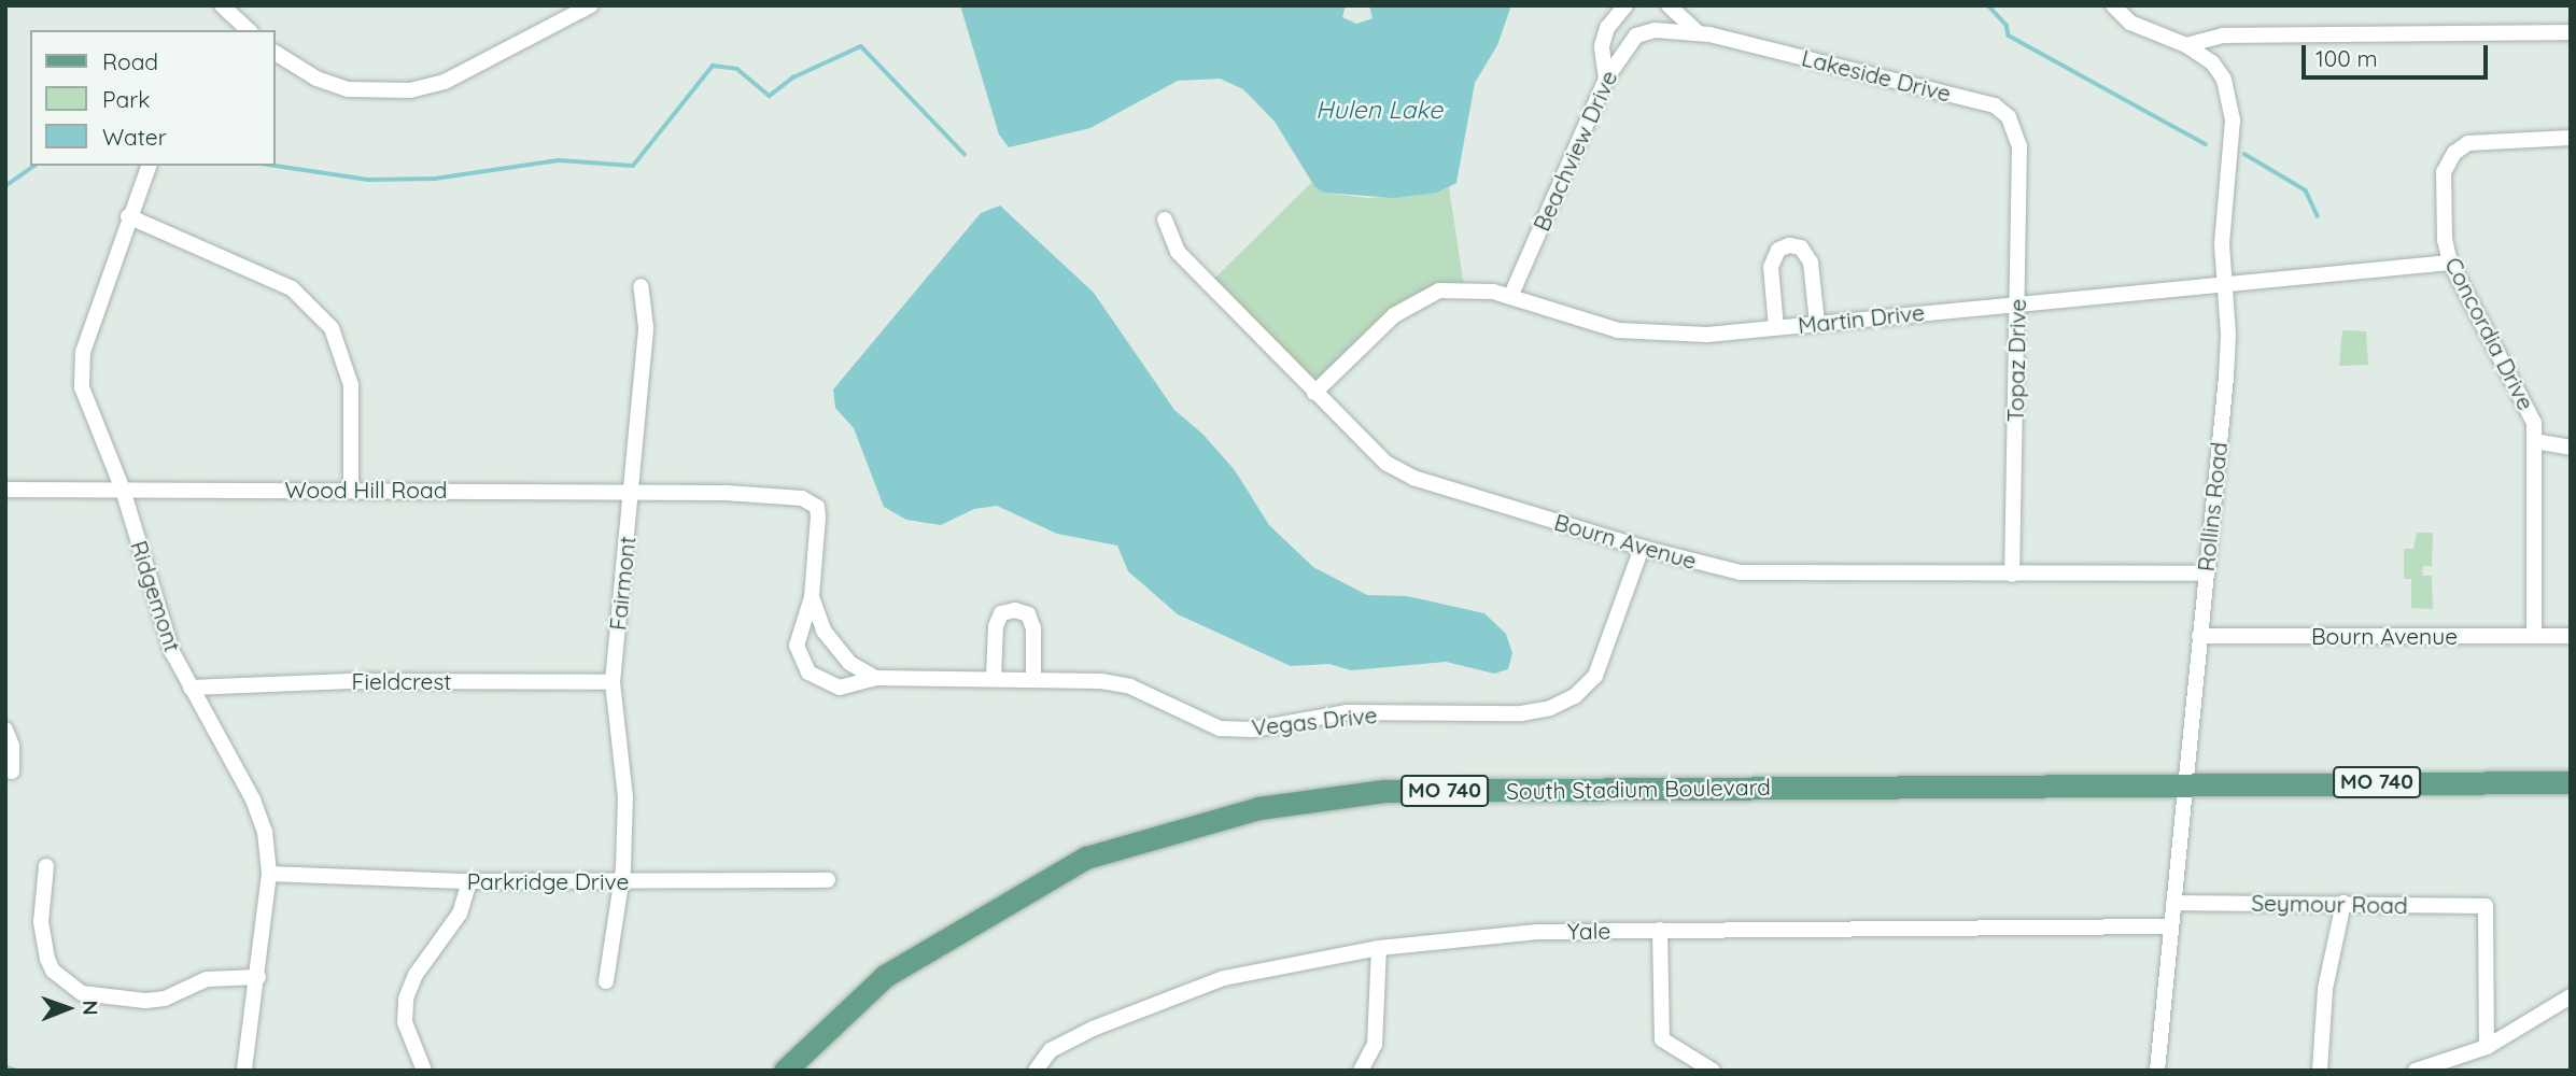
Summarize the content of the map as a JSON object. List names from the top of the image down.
{
  "streets": {
    "main road": ["MO 740", "South Stadium Boulevard"],
    "street": [
      "Lakeside Drive",
      "Beachview Drive",
      "Martin Drive",
      "Concordia Drive",
      "Topaz Drive",
      "Wood Hill Road",
      "Rollins Road",
      "Bourn Avenue",
      "Fairmont",
      "Ridgemont",
      "Fieldcrest",
      "Vegas Drive",
      "Parkridge Drive",
      "Seymour Road",
      "Yale"
    ]
  },
  "crossings": [
    ["Lakeside Drive", "Beachview Drive"],
    ["Lakeside Drive", "Topaz Drive"],
    ["Beachview Drive", "Martin Drive"],
    ["Martin Drive", "Concordia Drive"],
    ["Martin Drive", "Topaz Drive"],
    ["Martin Drive", "Rollins Road"],
    ["Martin Drive", "Bourn Avenue"],
    ["Concordia Drive", "Bourn Avenue"],
    ["Topaz Drive", "Bourn Avenue"],
    ["Wood Hill Road", "Fairmont"],
    ["Wood Hill Road", "Ridgemont"],
    ["Wood Hill Road", "Vegas Drive"],
    ["Rollins Road", "Bourn Avenue"],
    ["Rollins Road", "South Stadium Boulevard"],
    ["Rollins Road", "Seymour Road"],
    ["Rollins Road", "Yale"],
    ["Bourn Avenue", "Vegas Drive"],
    ["Fairmont", "Fieldcrest"],
    ["Fairmont", "Parkridge Drive"],
    ["Ridgemont", "Fieldcrest"],
    ["Ridgemont", "Parkridge Drive"]
  ],
  "water": ["Hulen Lake"],
  "legend": ["Road", "Park", "Water"],
  "scale_bar": "100 m",
  "north": "right"
}
